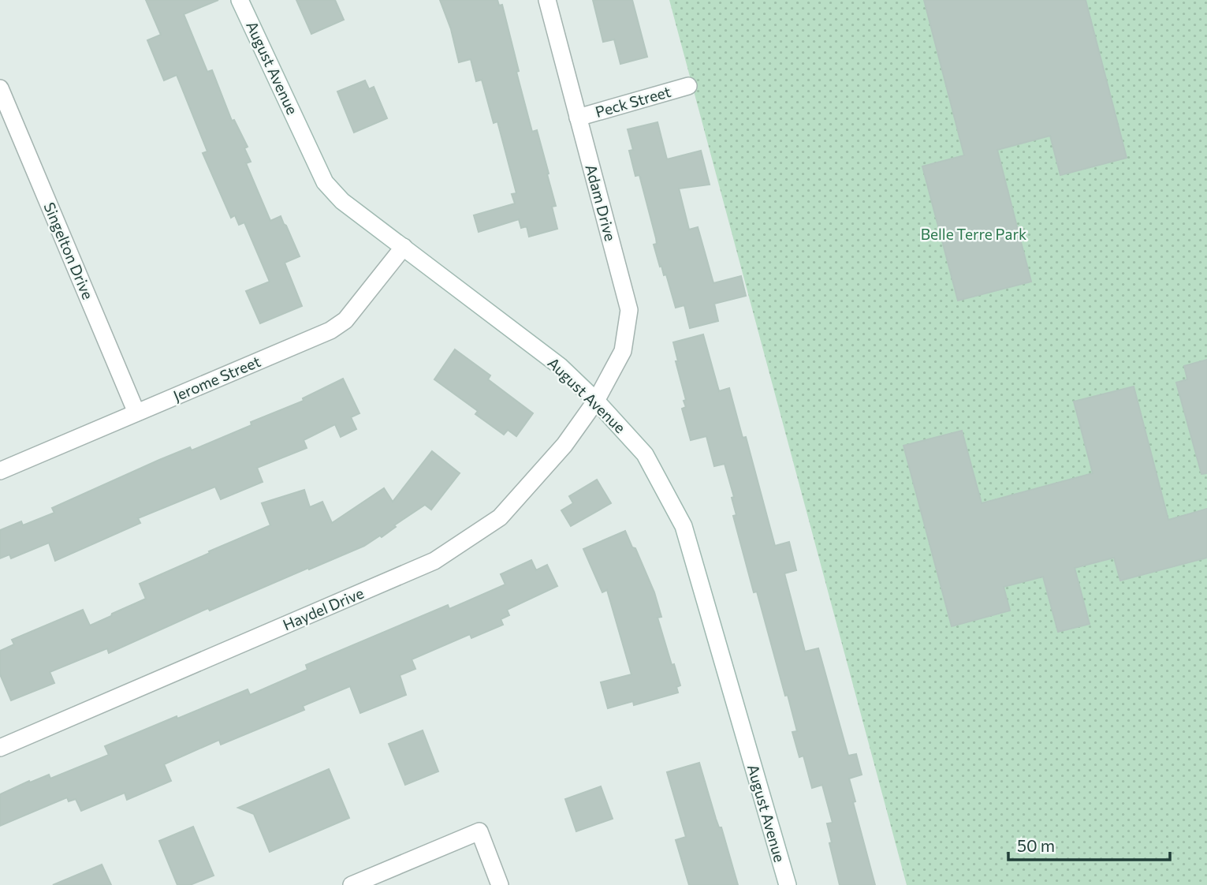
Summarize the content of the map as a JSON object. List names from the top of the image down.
{
  "streets": {
    "street": [
      "August Avenue",
      "Peck Street",
      "Adam Drive",
      "Singelton Drive",
      "Jerome Street",
      "Haydel Drive"
    ]
  },
  "crossings": [
    ["August Avenue", "Adam Drive"],
    ["August Avenue", "Jerome Street"],
    ["August Avenue", "Haydel Drive"],
    ["Peck Street", "Adam Drive"],
    ["Adam Drive", "Haydel Drive"],
    ["Singelton Drive", "Jerome Street"]
  ],
  "parks": ["Belle Terre Park"],
  "scale_bar": "50 m"
}
